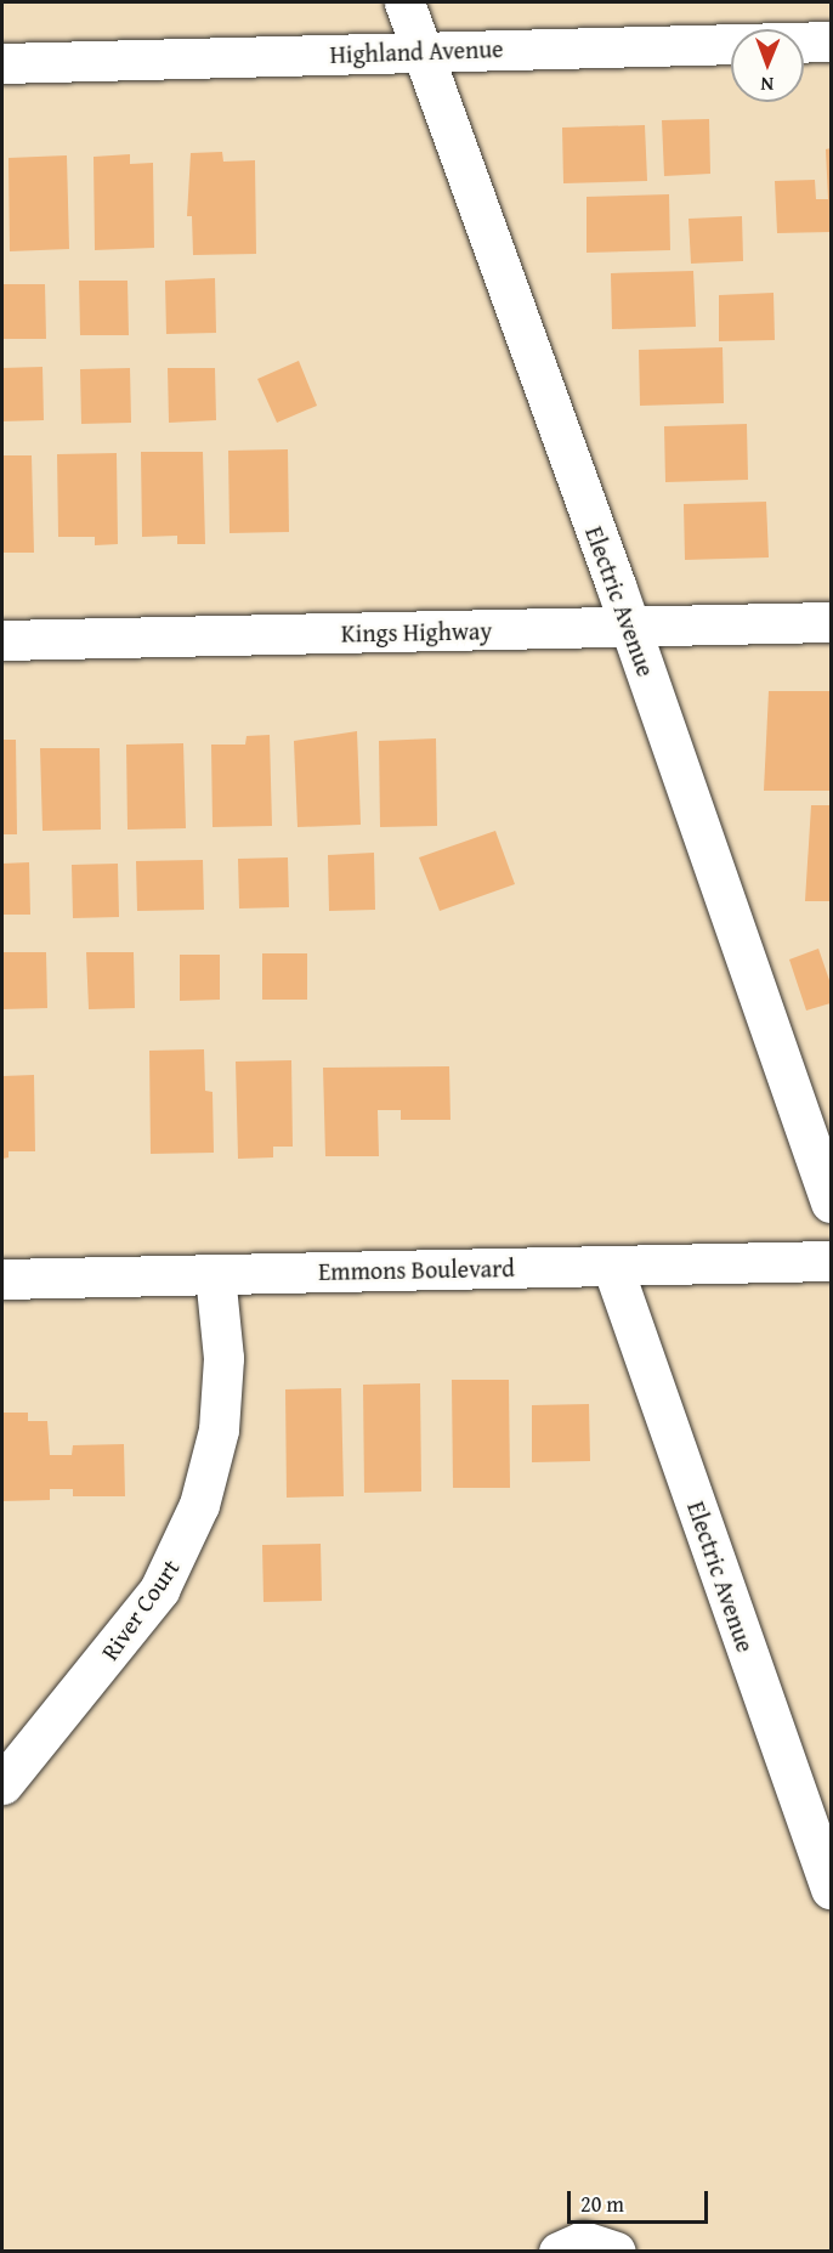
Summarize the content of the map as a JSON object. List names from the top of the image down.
{
  "streets": {
    "street": [
      "Highland Avenue",
      "Electric Avenue",
      "Kings Highway",
      "Emmons Boulevard",
      "River Court"
    ]
  },
  "crossings": [
    ["Highland Avenue", "Electric Avenue"],
    ["Electric Avenue", "Kings Highway"],
    ["Electric Avenue", "Emmons Boulevard"],
    ["Emmons Boulevard", "River Court"]
  ],
  "scale_bar": "20 m",
  "north": "bottom"
}
